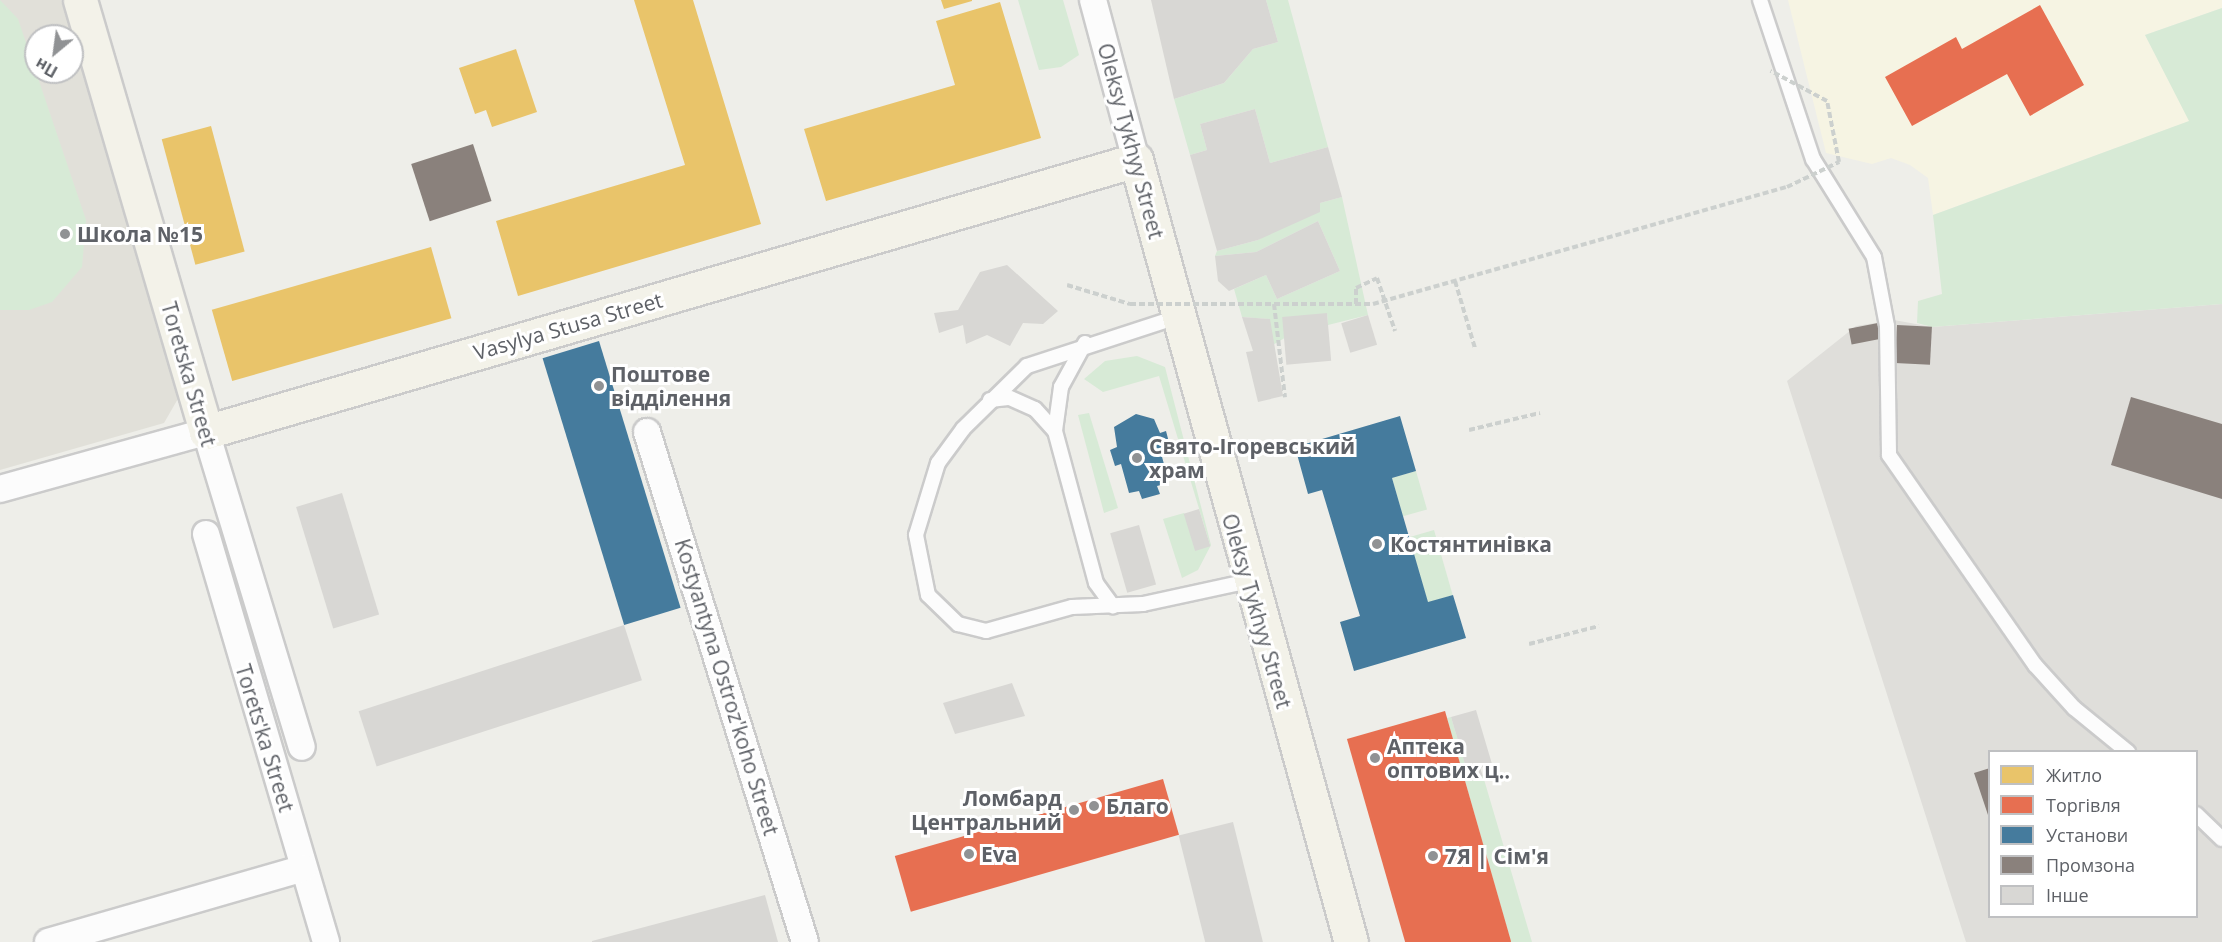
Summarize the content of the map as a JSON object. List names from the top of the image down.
{
  "streets": {
    "main road": ["Oleksy Tykhyy Street", "Vasylya Stusa Street", "Toretska Street"],
    "street": ["Kostyantyna Ostroz'koho Street", "Toretsʹka Street"]
  },
  "crossings": [
    ["Oleksy Tykhyy Street", "Vasylya Stusa Street"],
    ["Vasylya Stusa Street", "Toretska Street"]
  ],
  "places": [
    "Школа №15",
    "Поштове відділення",
    "Свято-Ігоревський храм",
    "Костянтинівка",
    "Аптека оптових ц‥",
    "Благо",
    "Ломбард Центральний",
    "Eva",
    "7Я | Сім'я"
  ],
  "legend": [
    "Житло",
    "Торгівля",
    "Установи",
    "Промзона",
    "Інше"
  ],
  "north": "bottom left"
}
